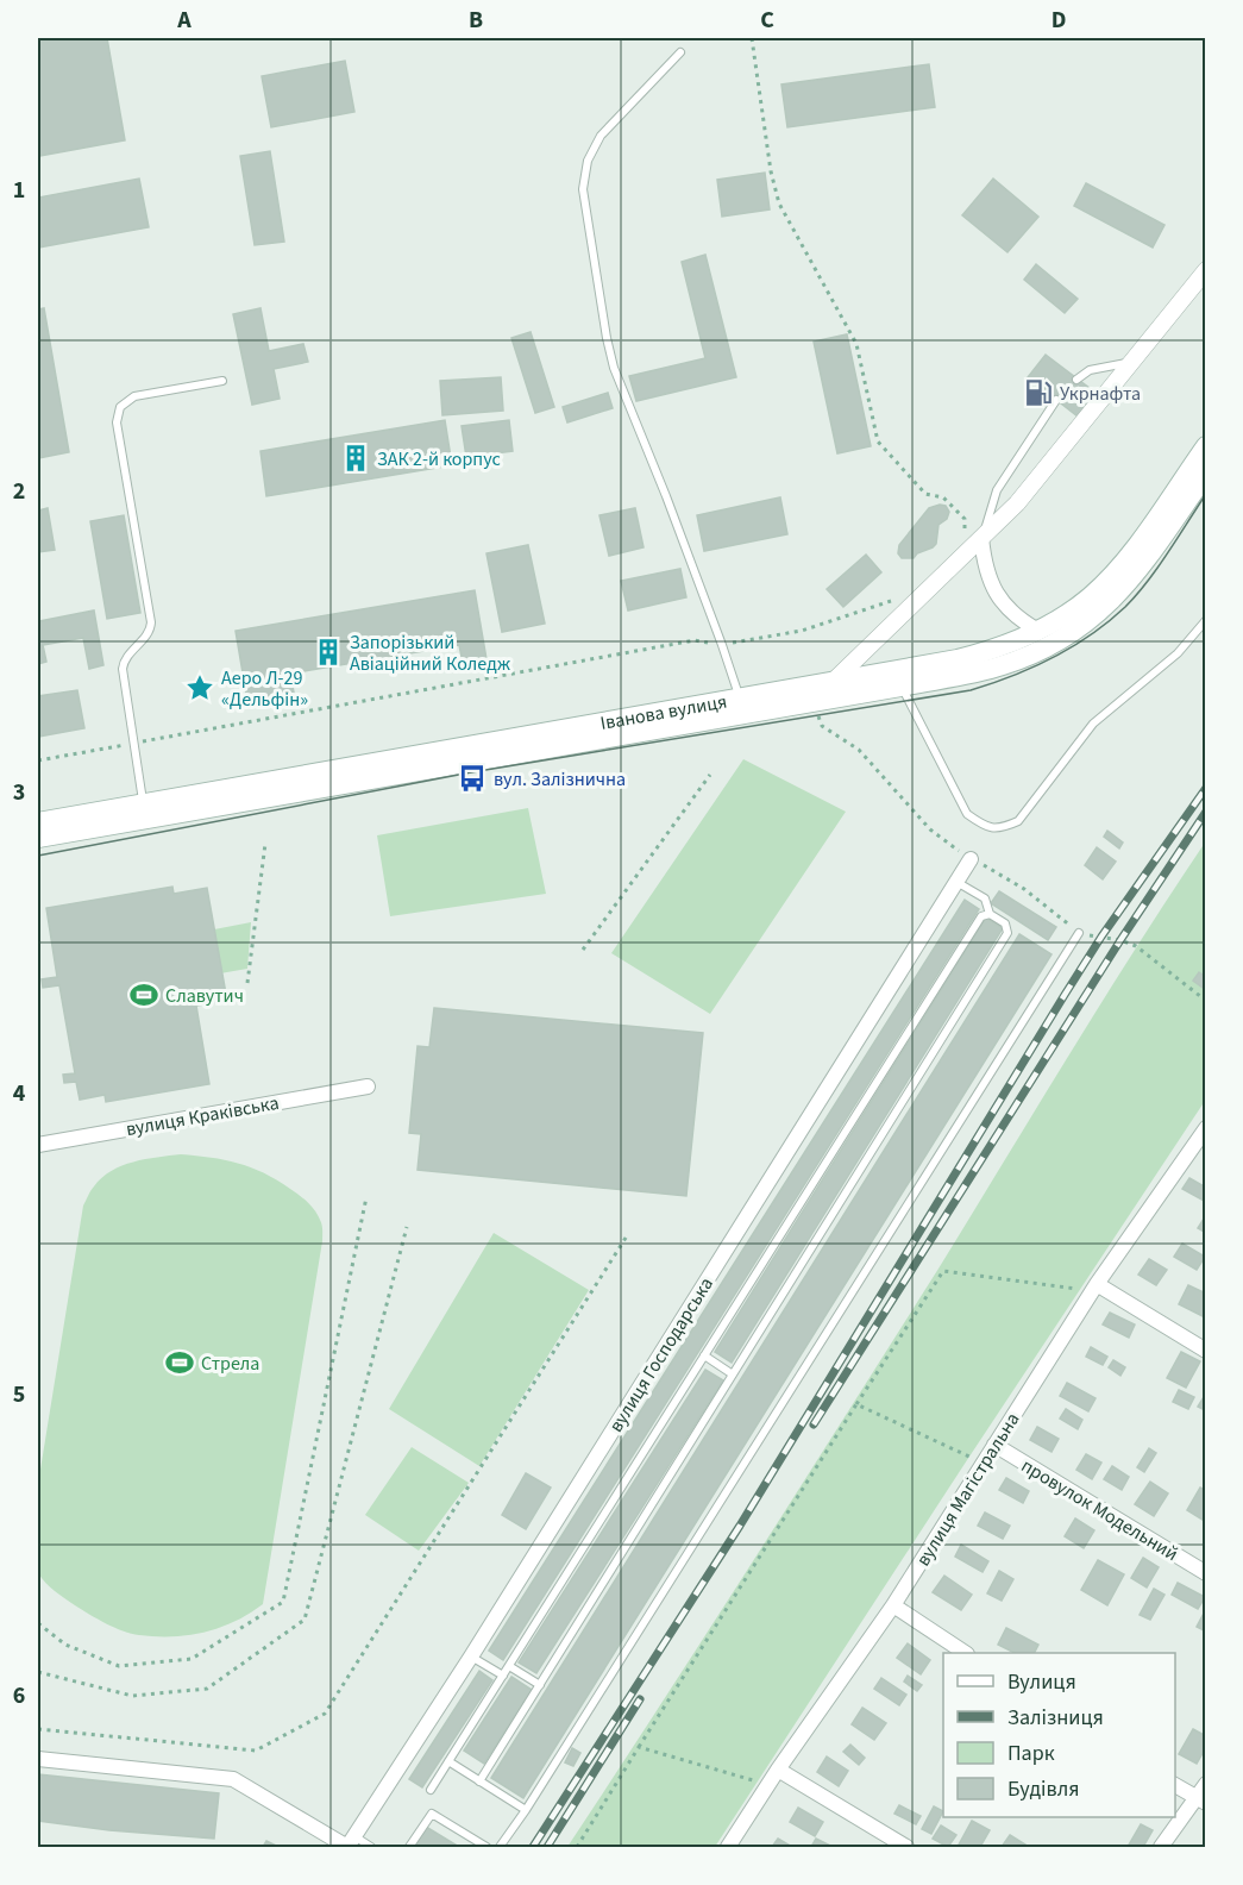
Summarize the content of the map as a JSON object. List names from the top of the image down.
{
  "streets": {
    "main road": ["Іванова вулиця"],
    "street": [
      "вулиця Краківська",
      "вулиця Господарська",
      "вулиця Магістральна",
      "провулок Модельний"
    ]
  },
  "crossings": [
    ["вулиця Магістральна", "провулок Модельний"]
  ],
  "places": {
    "fuel station": ["Укрнафта"],
    "building": ["ЗАК 2-й корпус", "Запорізький Авіаційний Коледж"],
    "place": ["Аеро Л-29 «Дельфін»"],
    "bus stop": ["вул. Залізнична"],
    "sports": ["Славутич", "Стрела"]
  },
  "legend": [
    "Вулиця",
    "Залізниця",
    "Парк",
    "Будівля"
  ],
  "grid": {
    "columns": [
      "A",
      "B",
      "C",
      "D"
    ],
    "rows": [
      "1",
      "2",
      "3",
      "4",
      "5",
      "6"
    ]
  }
}
